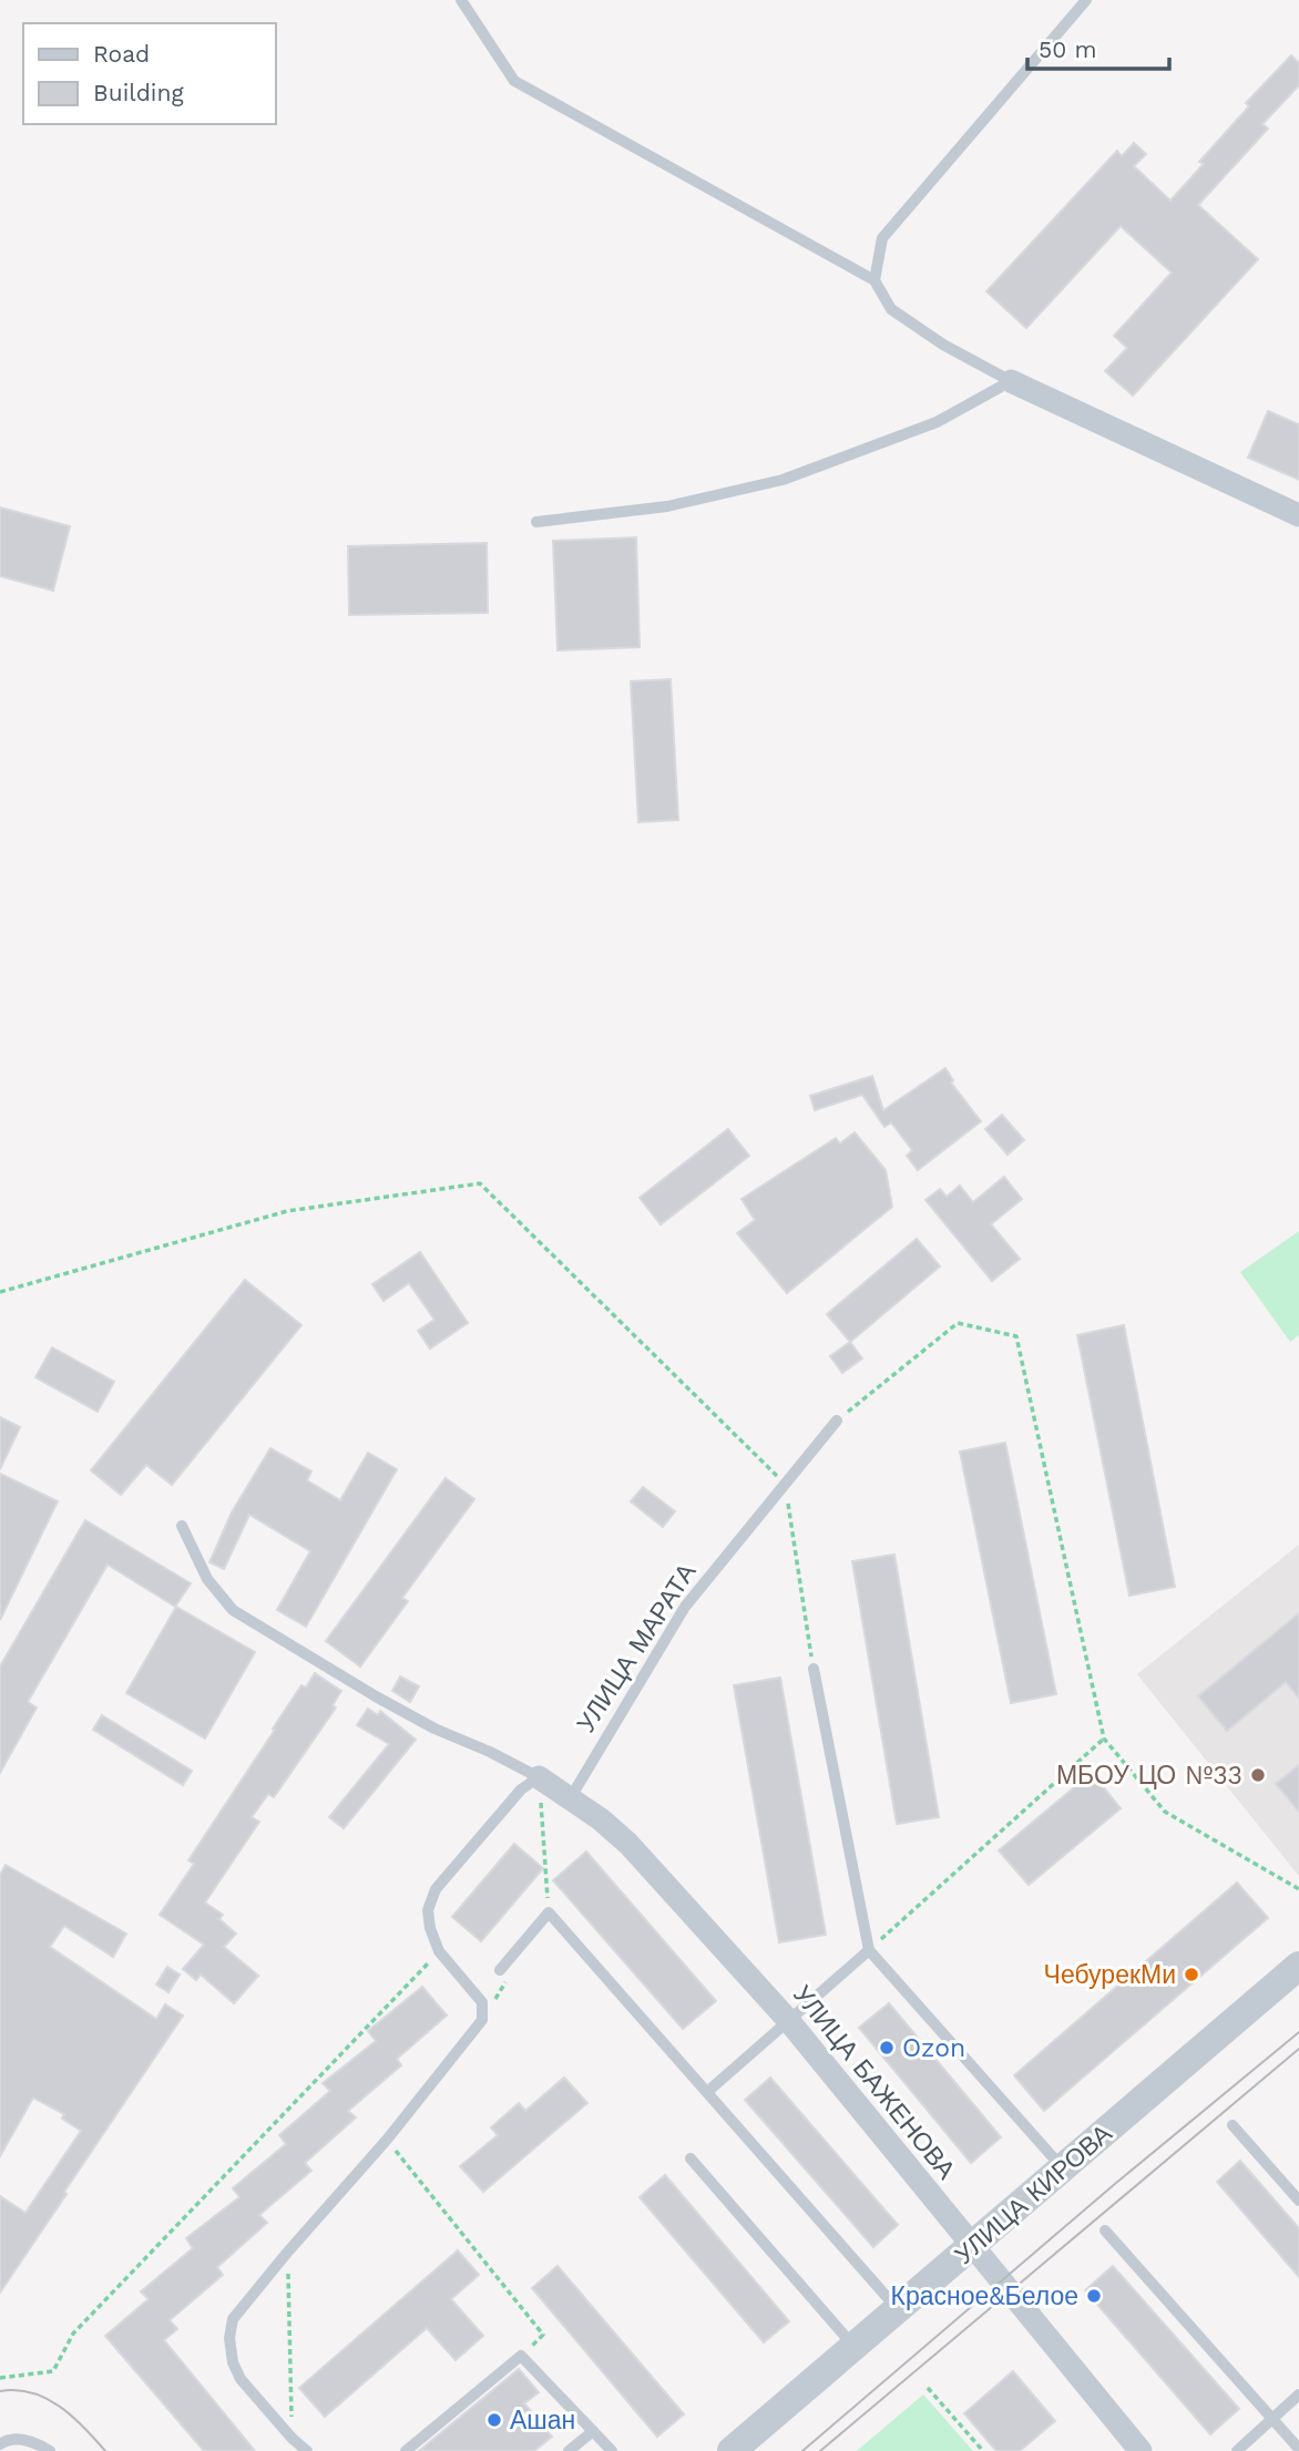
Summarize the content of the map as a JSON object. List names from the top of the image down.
{
  "streets": {
    "street": ["УЛИЦА БАЖЕНОВА", "УЛИЦА КИРОВА"],
    "lane": ["УЛИЦА МАРАТА"]
  },
  "crossings": [
    ["УЛИЦА МАРАТА", "УЛИЦА БАЖЕНОВА"],
    ["УЛИЦА БАЖЕНОВА", "УЛИЦА КИРОВА"]
  ],
  "places": [
    "МБОУ ЦО №33",
    "ЧебурекМи",
    "Ozon",
    "Красное&Белое",
    "Ашан"
  ],
  "legend": ["Road", "Building"],
  "scale_bar": "50 m"
}
